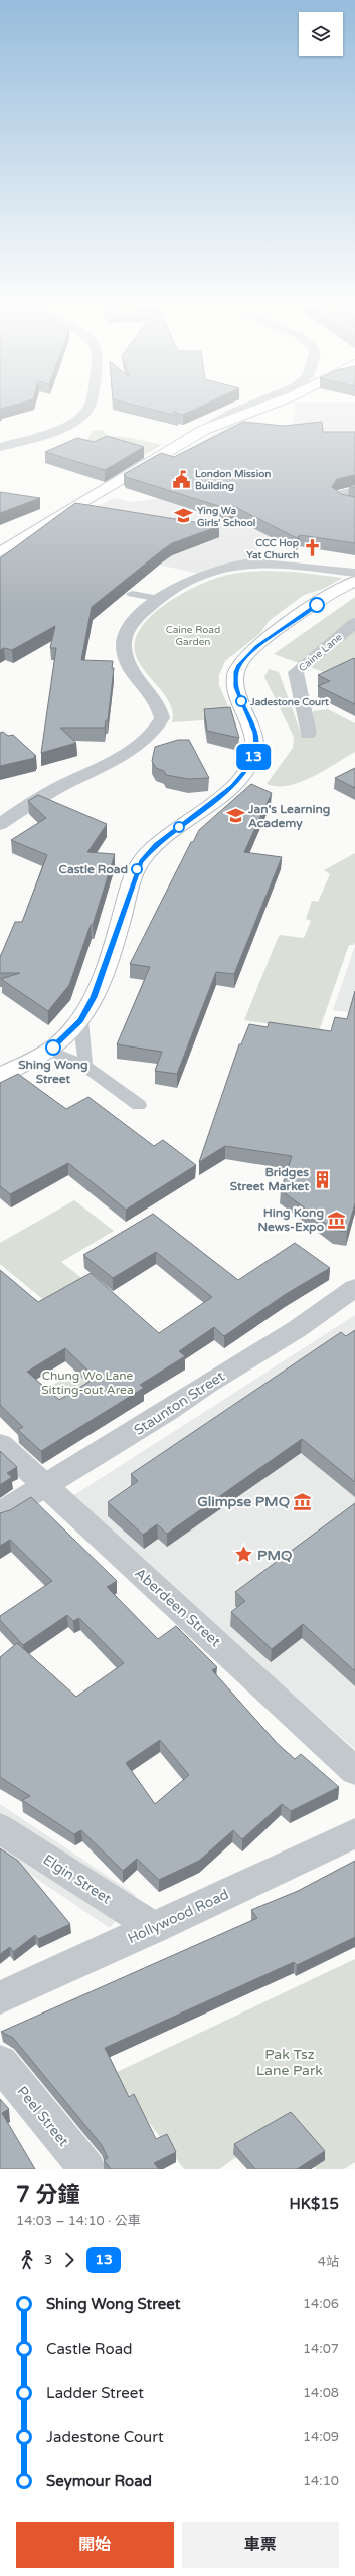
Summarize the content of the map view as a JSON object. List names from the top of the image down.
{
  "streets": {
    "street": [
      "Caine Lane",
      "Staunton Street",
      "Aberdeen Street",
      "Elgin Street",
      "Hollywood Road",
      "Peel Street"
    ]
  },
  "crossings": [
    ["Staunton Street", "Aberdeen Street"],
    ["Elgin Street", "Hollywood Road"]
  ],
  "parks": ["Caine Road Garden", "Chung Wo Lane Sitting-out Area", "Pak Tsz Lane Park"],
  "places": {
    "public building": ["London Mission Building"],
    "school or university": ["Ying Wa Girls' School", "Jan's Learning Academy"],
    "church": ["CCC Hop Yat Church"],
    "other": ["Jadestone Court", "Castle Road", "Shing Wong Street"],
    "building": ["Bridges Street Market"],
    "museum": ["Hing Kong News-Expo", "Glimpse PMQ"],
    "place": ["PMQ"]
  },
  "lines": ["bus line 13"],
  "page": {
    "on_map": "13",
    "heading": ["7 分鐘", "14:03 – 14:10 · 公車", "HK$15"],
    "legs": ["3", "13", "4站"],
    "list": [
      {
        "name": "Shing Wong Street",
        "value": "14:06"
      },
      {
        "name": "Castle Road",
        "value": "14:07"
      },
      {
        "name": "Ladder Street",
        "value": "14:08"
      },
      {
        "name": "Jadestone Court",
        "value": "14:09"
      },
      {
        "name": "Seymour Road",
        "value": "14:10"
      }
    ],
    "buttons": ["開始", "車票"]
  }
}
